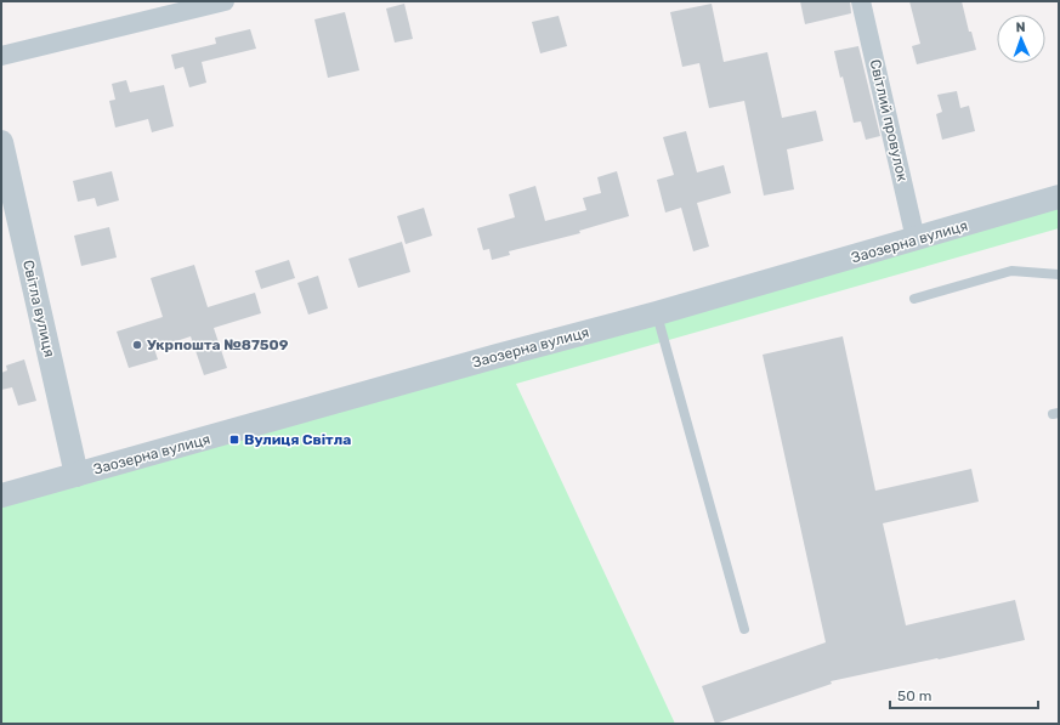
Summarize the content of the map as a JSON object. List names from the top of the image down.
{
  "streets": {
    "street": ["Світлий провулок", "Заозерна вулиця", "Світла вулиця"]
  },
  "crossings": [
    ["Світлий провулок", "Заозерна вулиця"],
    ["Заозерна вулиця", "Світла вулиця"]
  ],
  "places": {
    "other": ["Укрпошта №87509"],
    "transit": ["Вулиця Світла"]
  },
  "scale_bar": "50 m",
  "north": "top"
}
